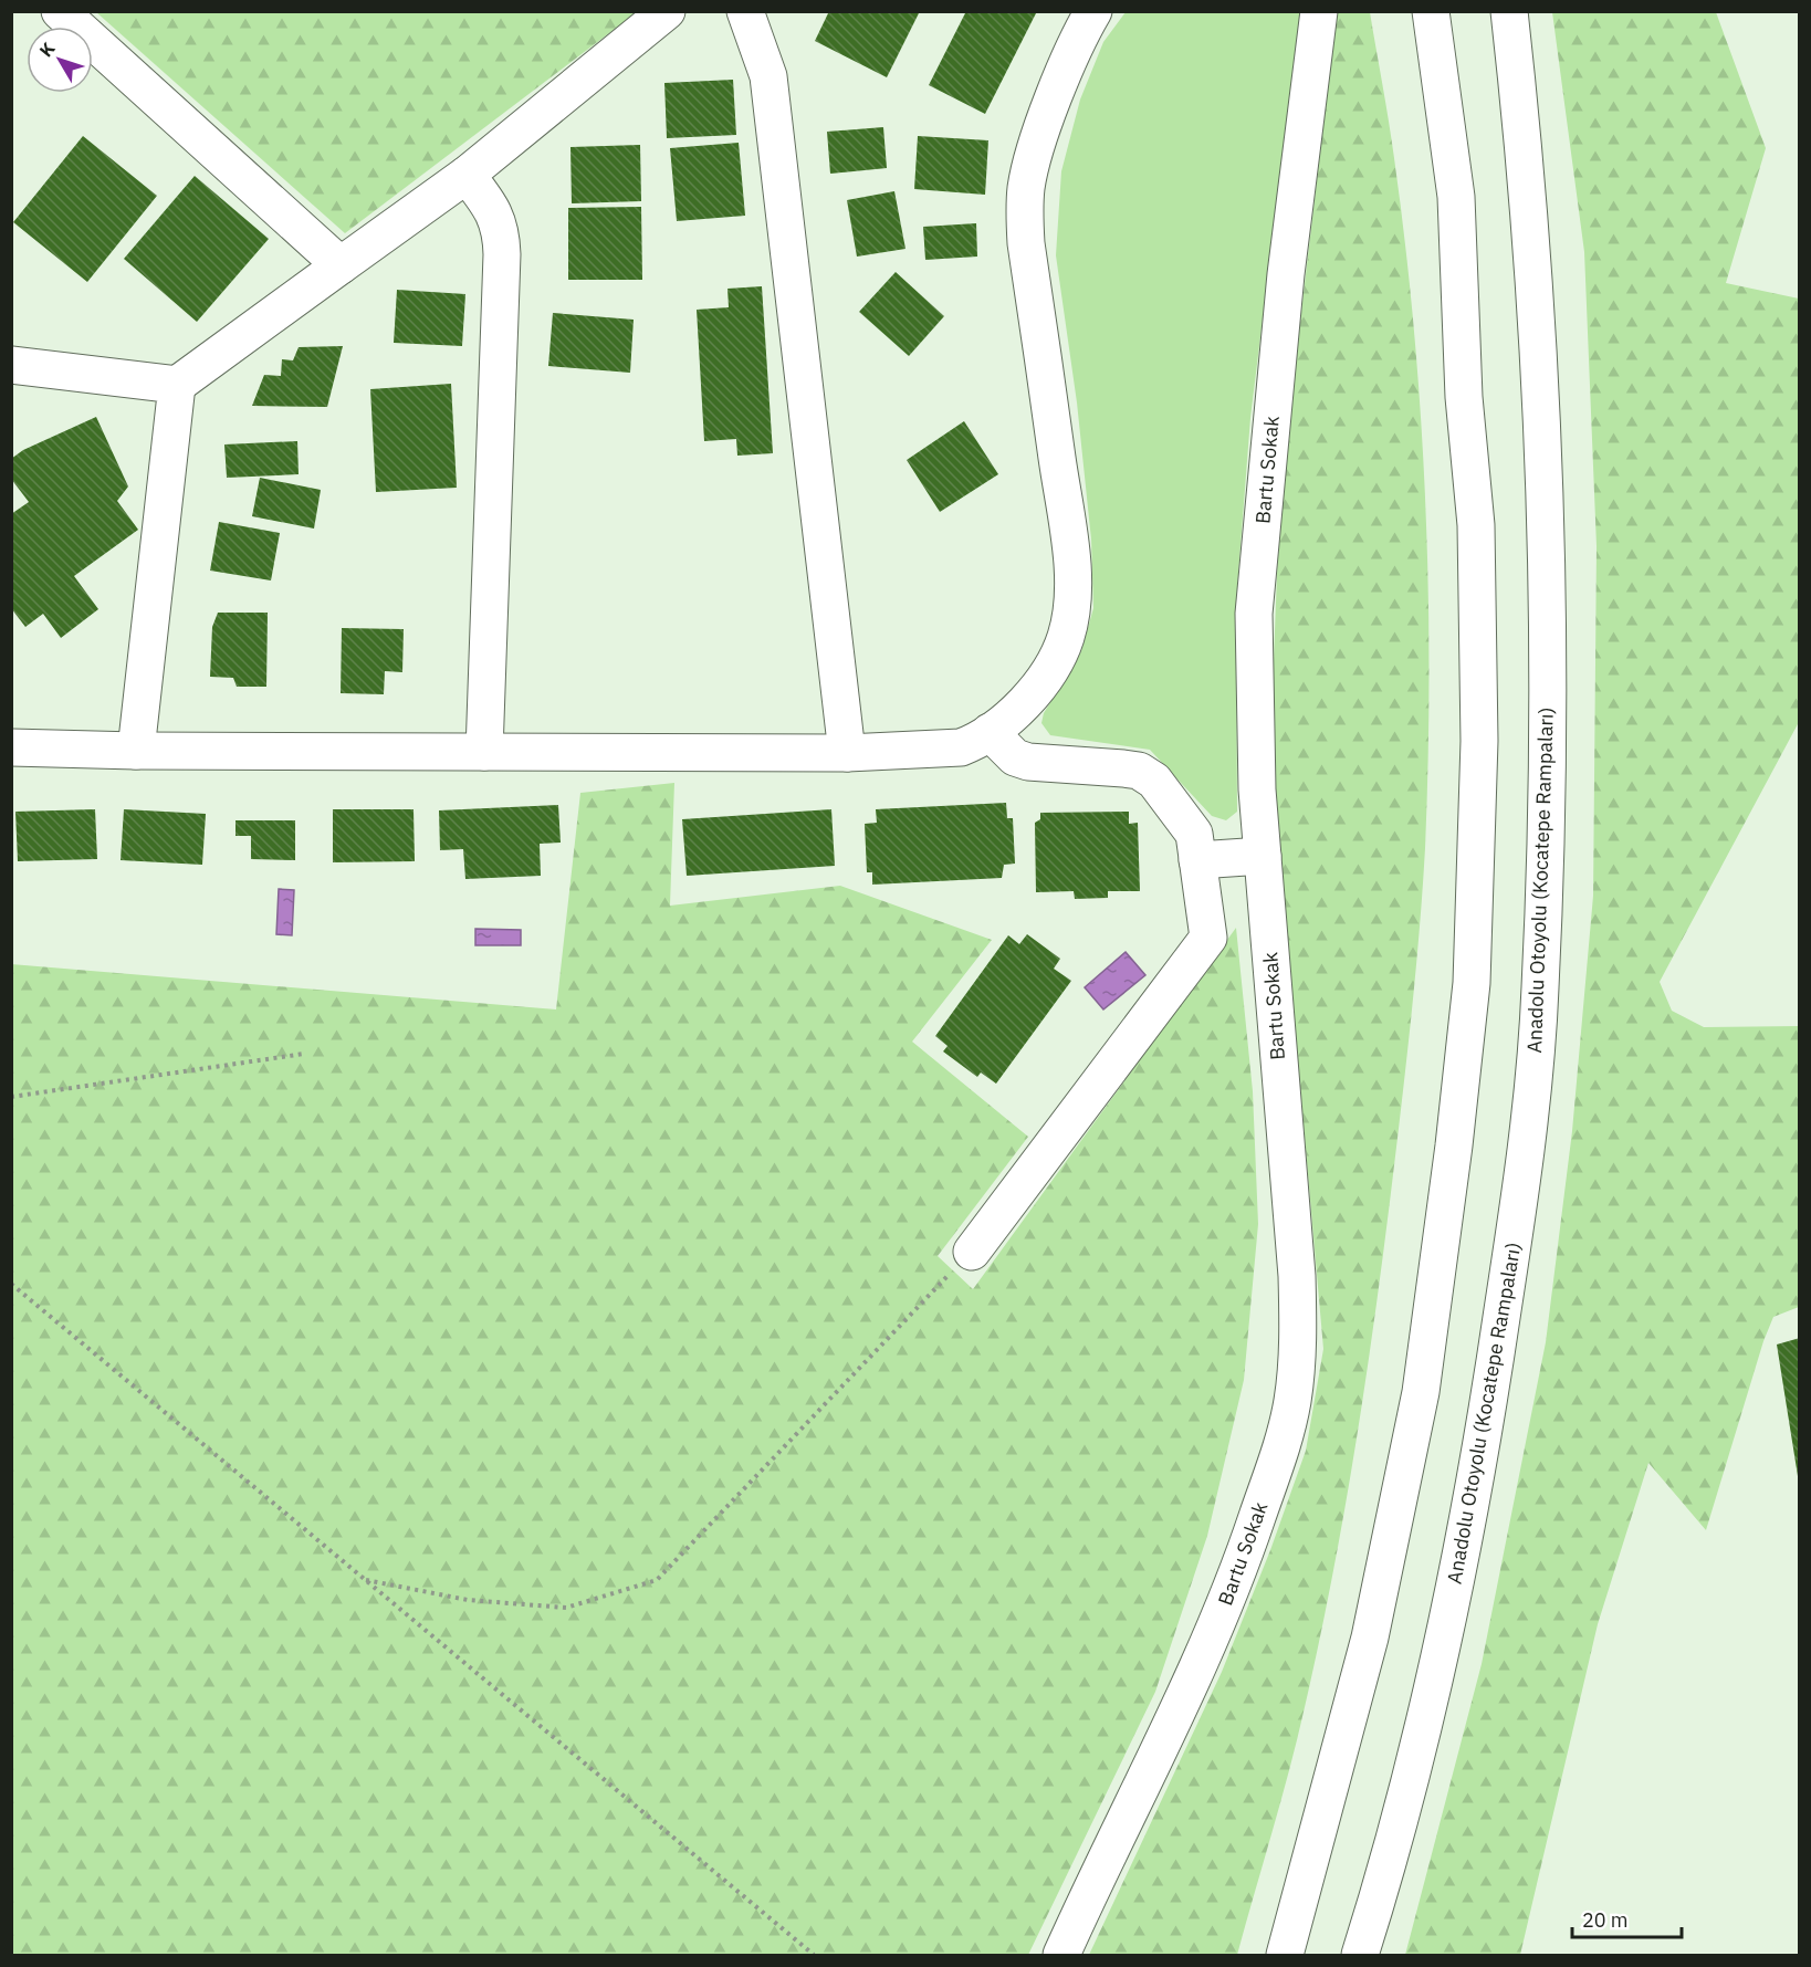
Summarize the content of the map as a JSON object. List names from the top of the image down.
{
  "streets": {
    "main road": ["Bartu Sokak", "Anadolu Otoyolu (Kocatepe Rampaları)"]
  },
  "scale_bar": "20 m",
  "north": "top left"
}
